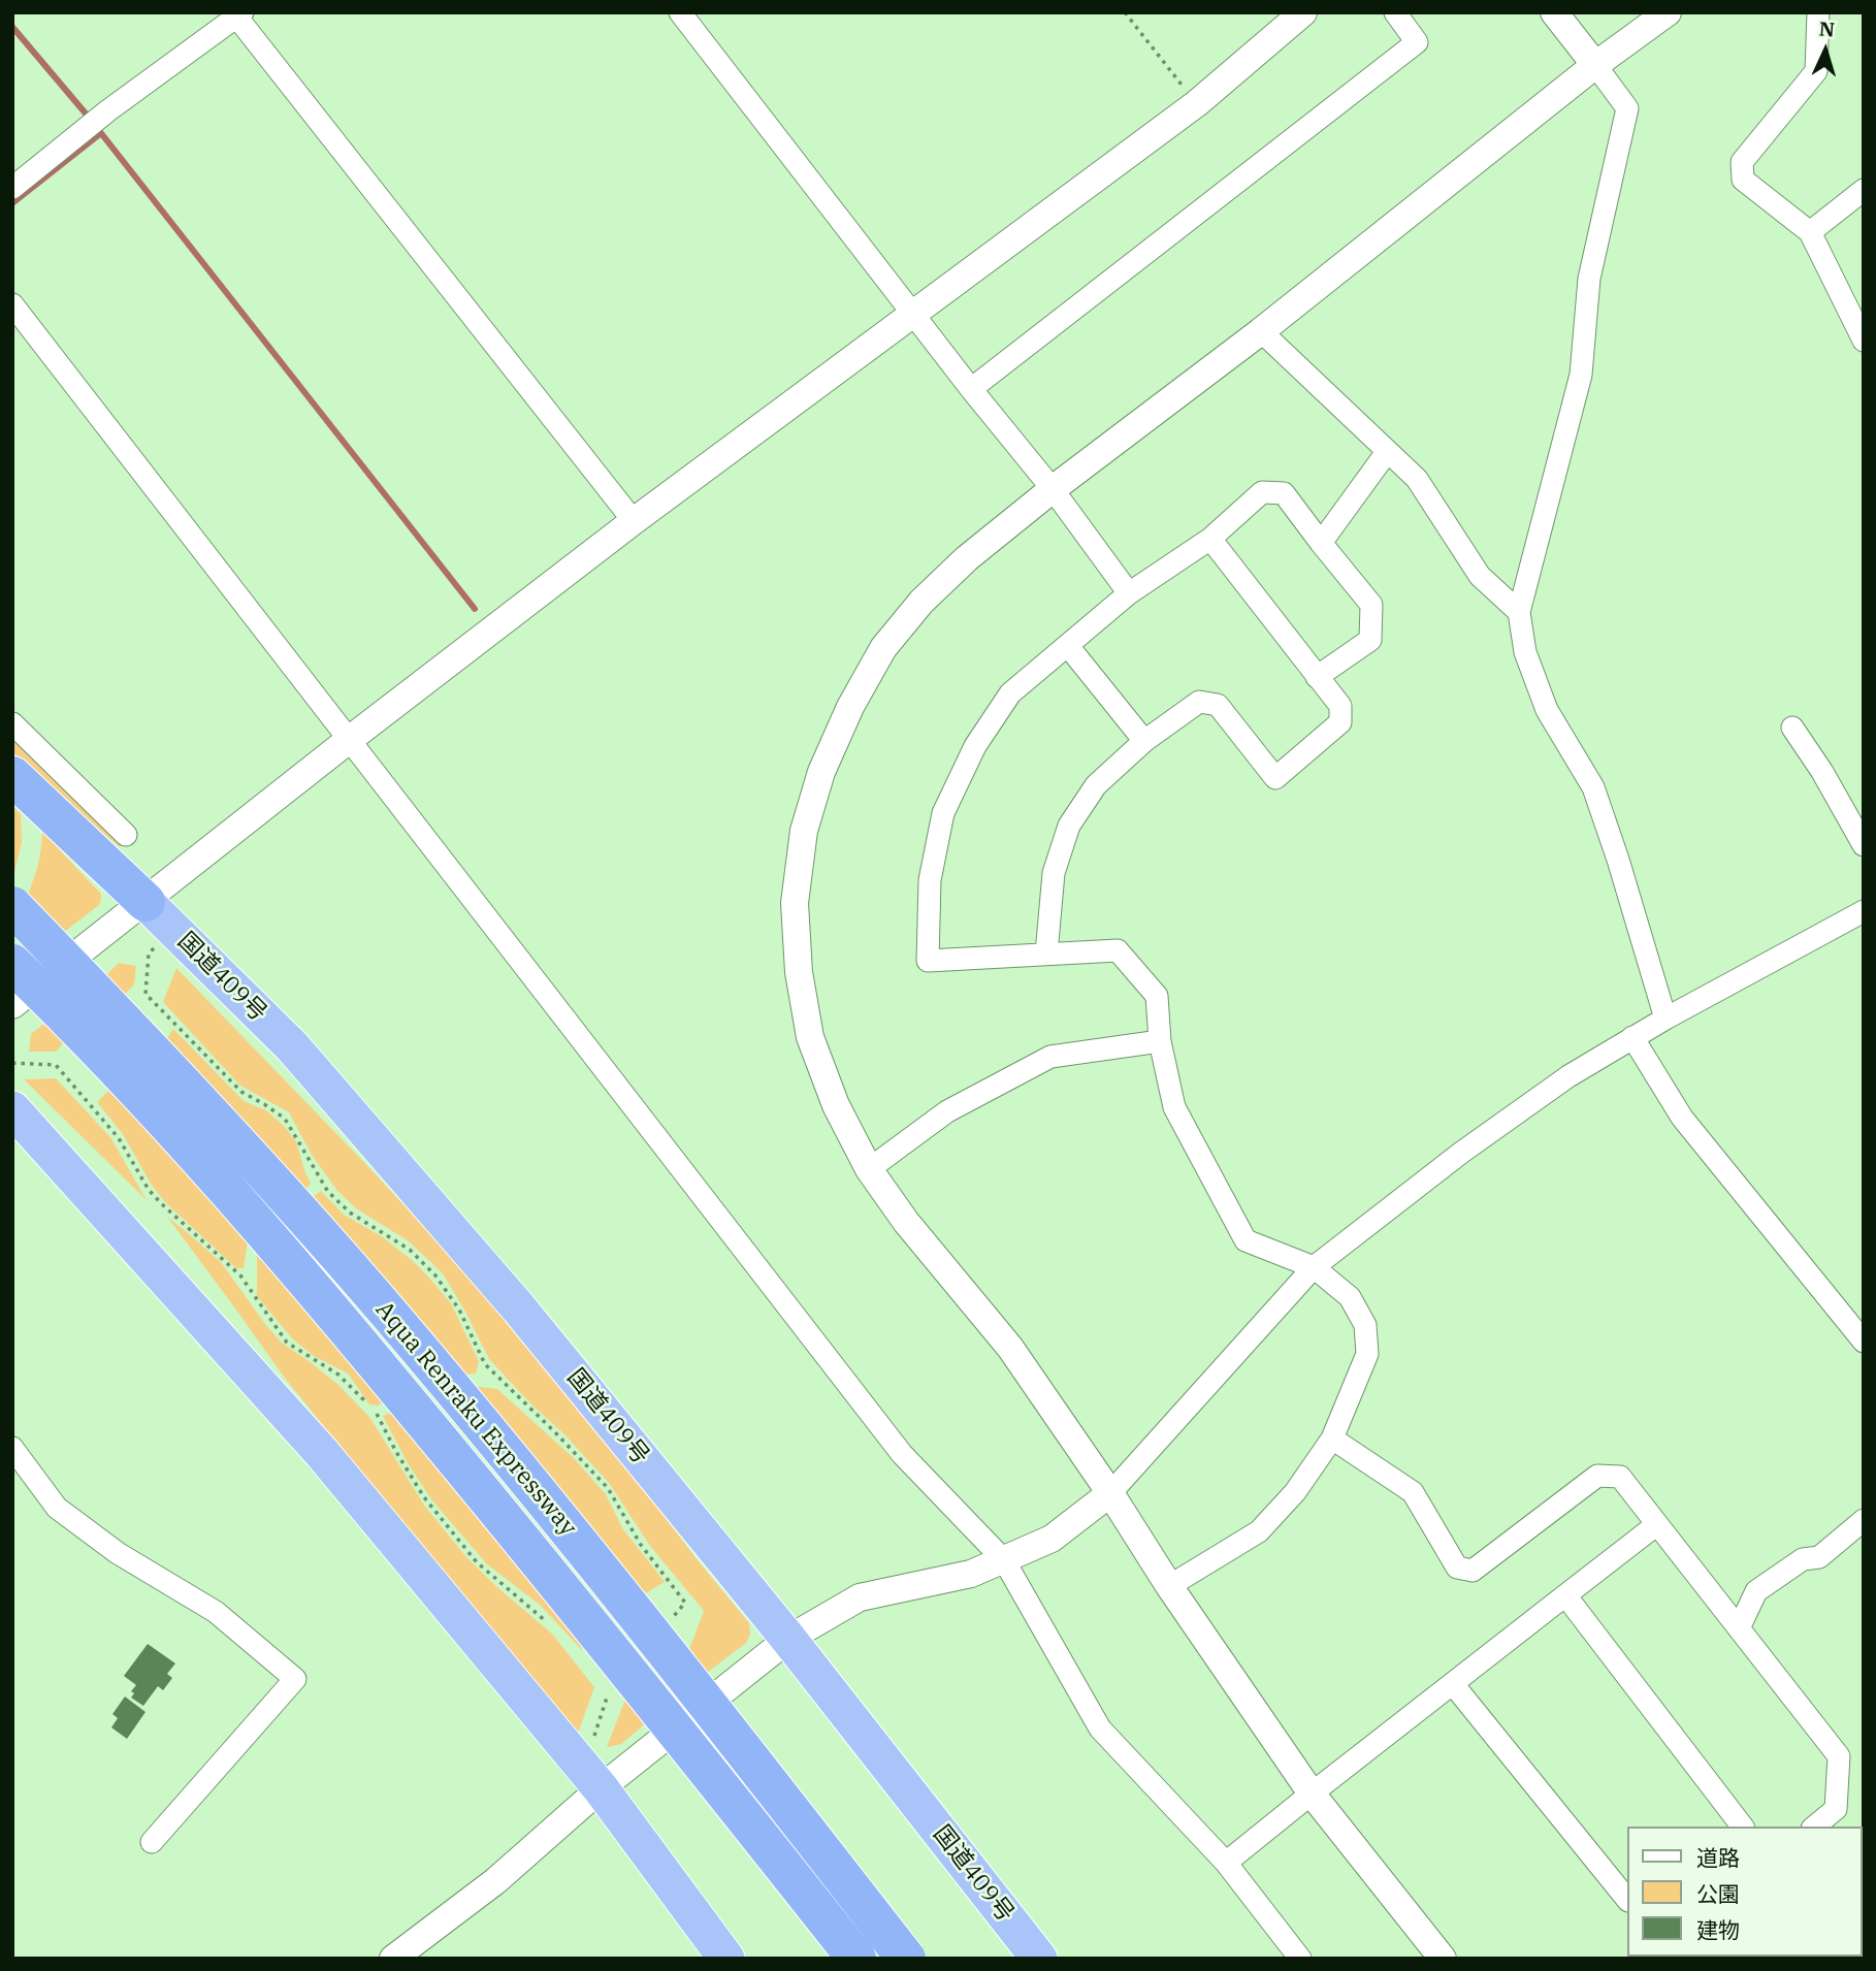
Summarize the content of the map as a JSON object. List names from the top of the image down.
{
  "streets": {
    "highway": ["国道409号", "Aqua Renraku Expressway"]
  },
  "legend": ["道路", "公園", "建物"],
  "north": "top"
}
